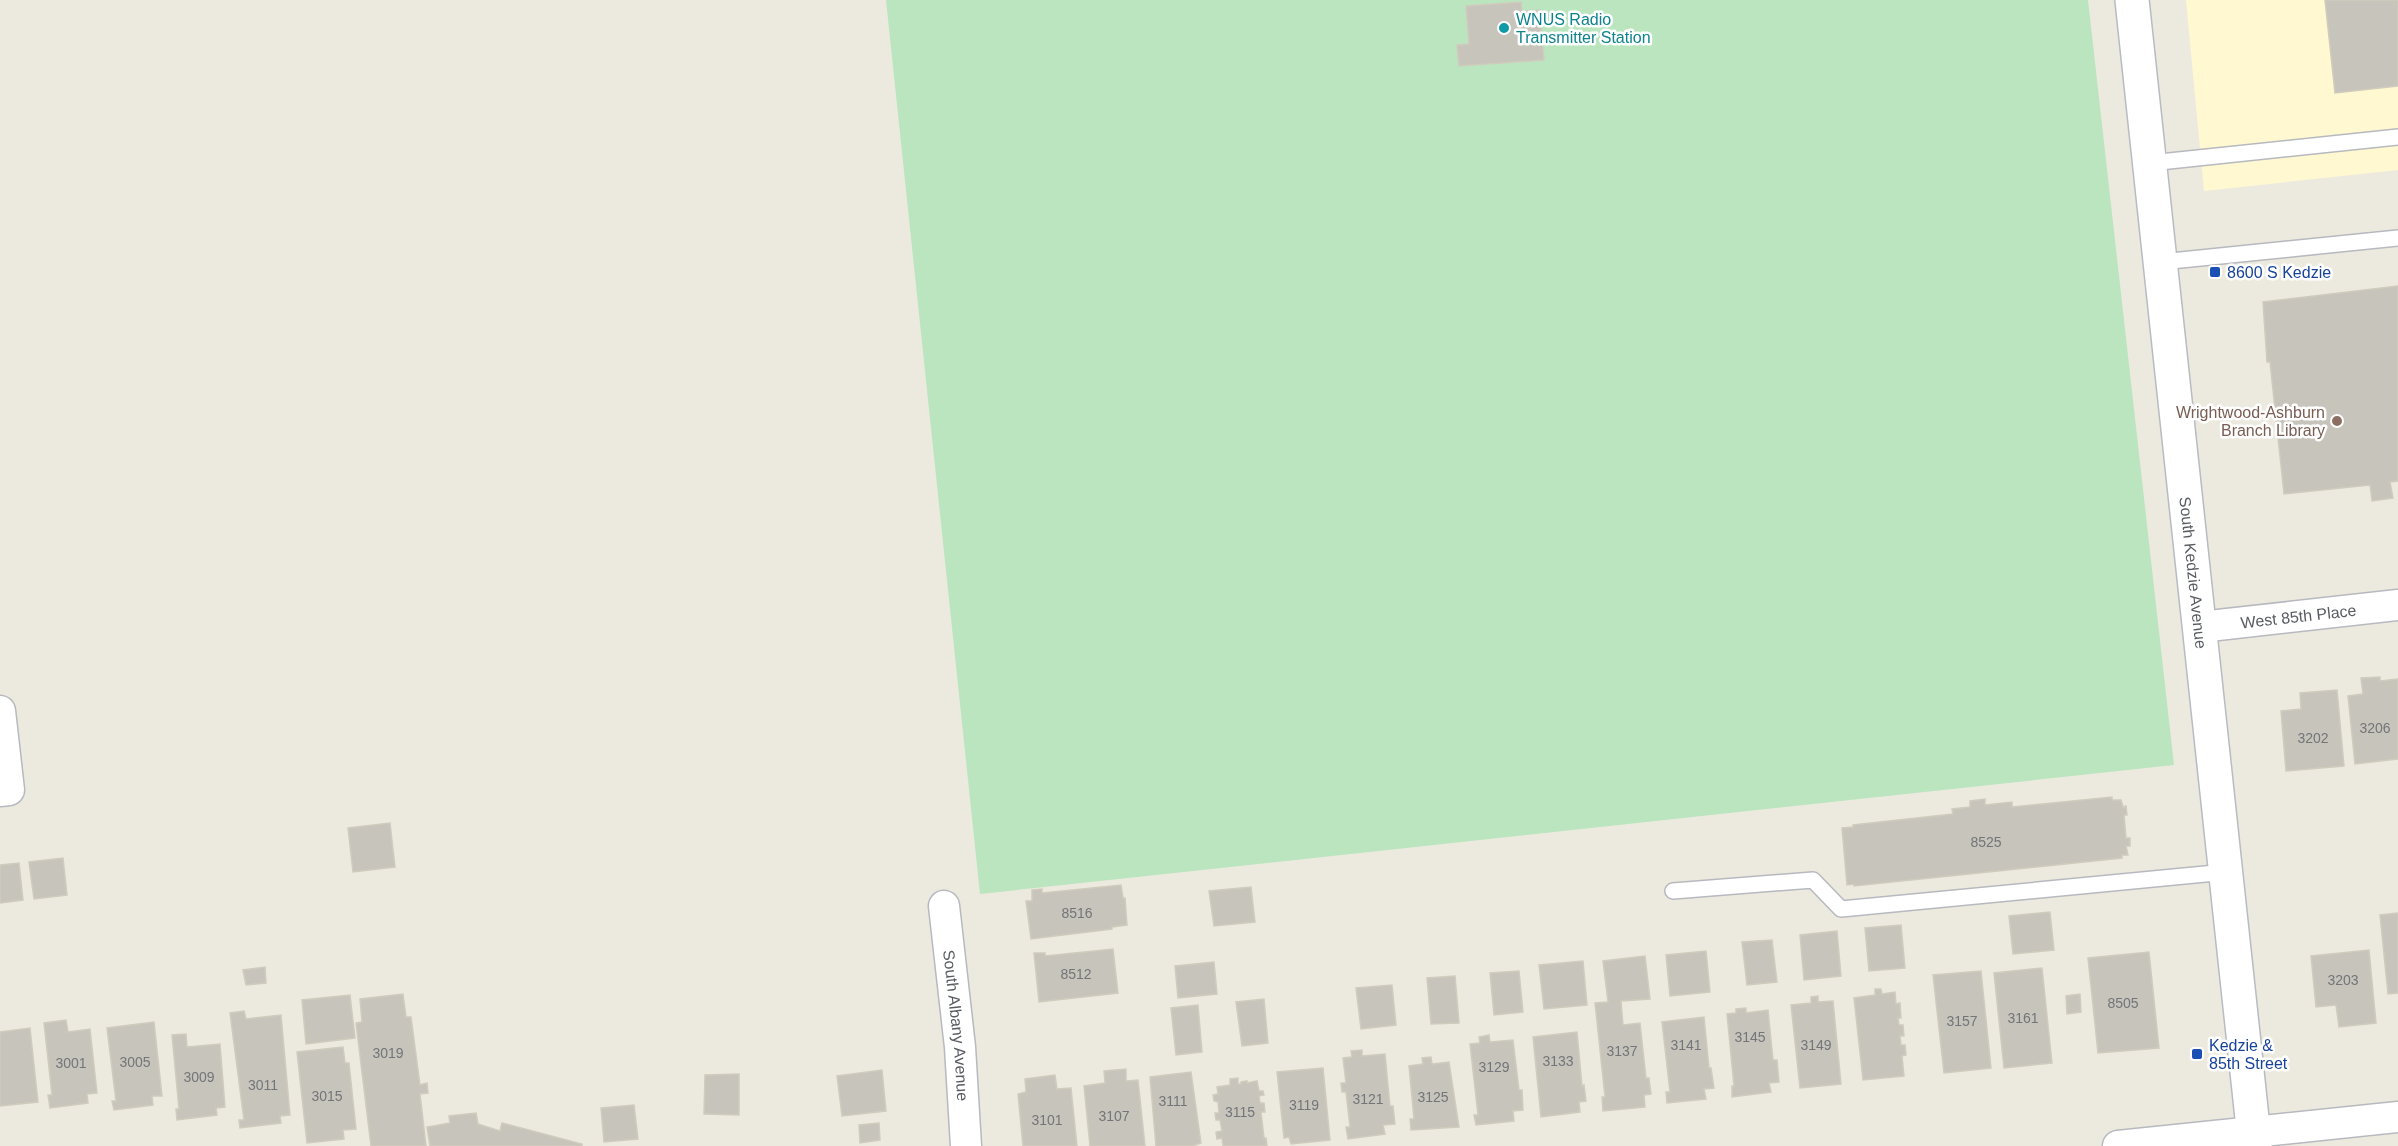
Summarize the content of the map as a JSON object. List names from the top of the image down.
{
  "streets": {
    "main road": ["South Kedzie Avenue"],
    "street": ["West 85th Place", "South Albany Avenue"]
  },
  "crossings": [
    ["South Kedzie Avenue", "West 85th Place"]
  ],
  "places": {
    "other": ["WNUS Radio Transmitter Station", "Wrightwood-Ashburn Branch Library"],
    "transit": ["8600 S Kedzie", "Kedzie & 85th Street"]
  },
  "house_numbers": [
    "3206",
    "3202",
    "8525",
    "8516",
    "8512",
    "3203",
    "8505",
    "3161",
    "3157",
    "3145",
    "3141",
    "3149",
    "3137",
    "3019",
    "3133",
    "3005",
    "3001",
    "3129",
    "3009",
    "3011",
    "3015",
    "3125",
    "3121",
    "3111",
    "3119",
    "3115",
    "3107",
    "3101"
  ]
}
